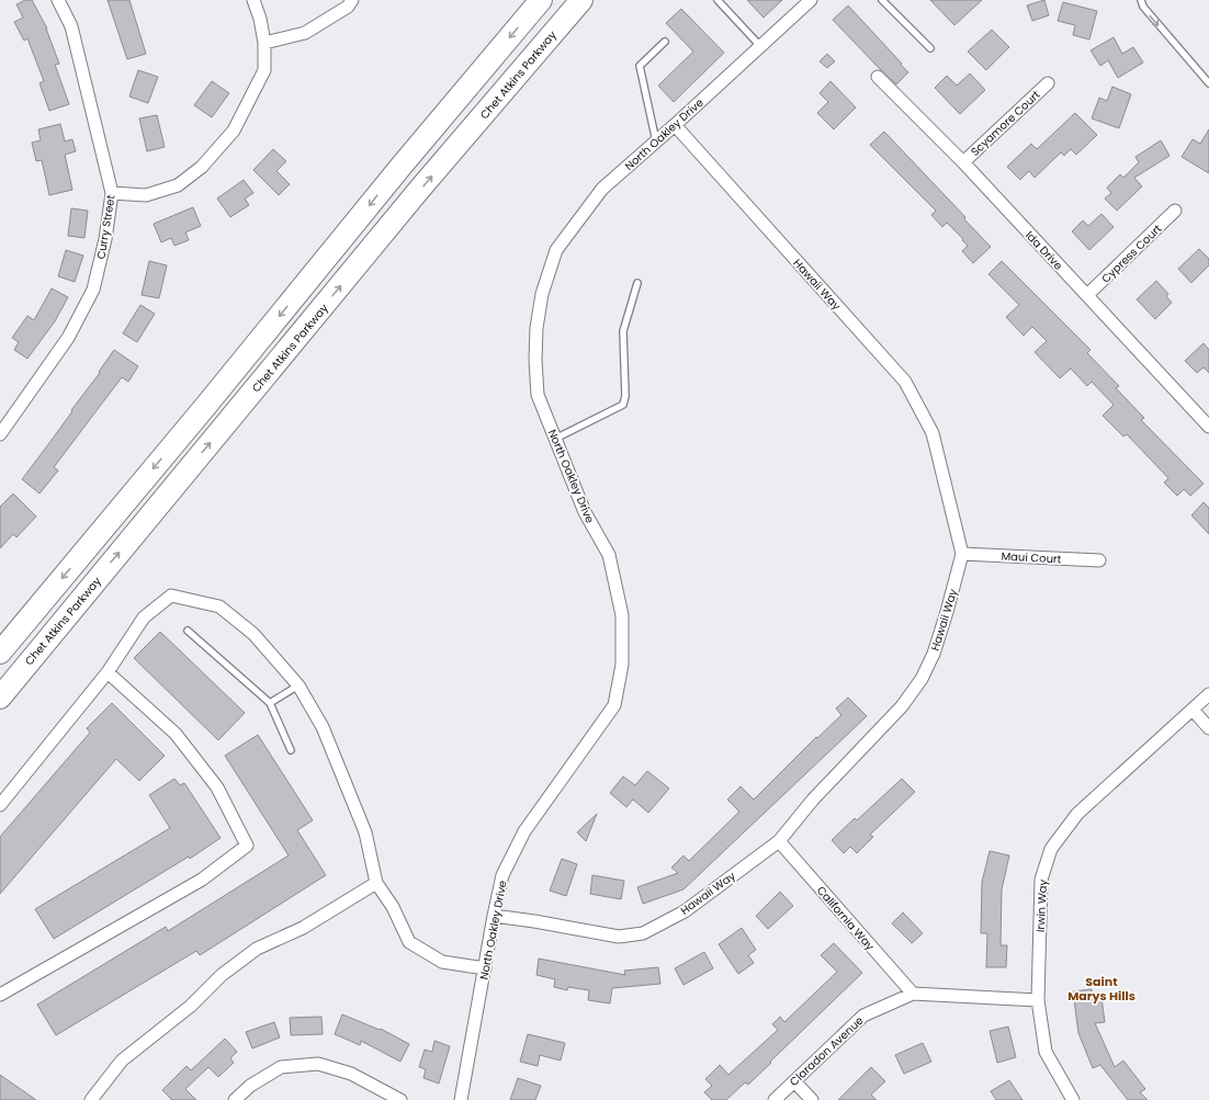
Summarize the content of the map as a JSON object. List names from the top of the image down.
{
  "streets": {
    "highway": ["Chet Atkins Parkway"],
    "street": [
      "Scyamore Court",
      "North Oakley Drive",
      "Curry Street",
      "Ida Drive",
      "Cypress Court",
      "Hawaii Way",
      "Maui Court",
      "Irwin Way",
      "California Way",
      "Claradon Avenue"
    ]
  },
  "crossings": [
    ["Scyamore Court", "Ida Drive"],
    ["North Oakley Drive", "Hawaii Way"],
    ["Ida Drive", "Cypress Court"],
    ["Hawaii Way", "Maui Court"],
    ["Hawaii Way", "California Way"],
    ["Irwin Way", "Claradon Avenue"],
    ["California Way", "Claradon Avenue"]
  ],
  "districts": ["Saint Marys Hills"]
}
